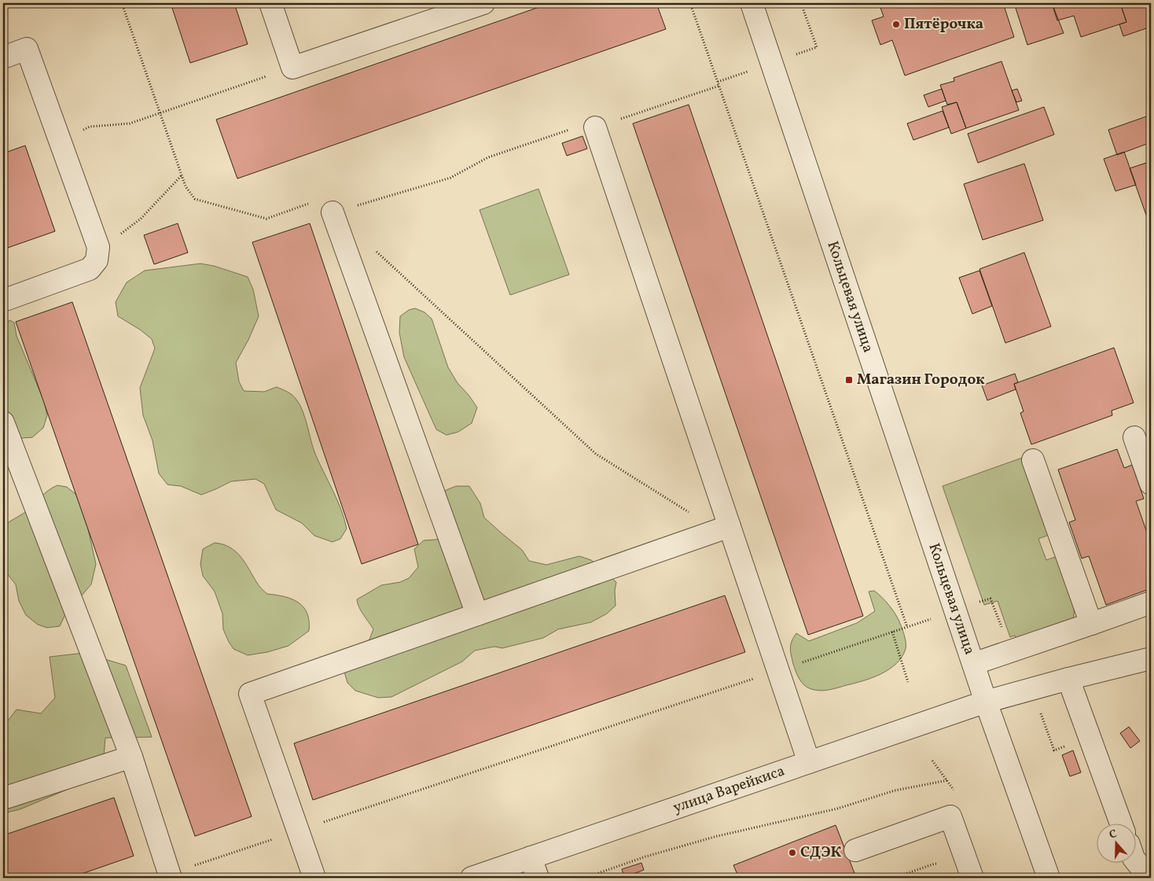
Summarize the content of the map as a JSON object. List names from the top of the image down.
{
  "streets": {
    "street": ["Кольцевая улица", "улица Варейкиса"]
  },
  "crossings": [
    ["Кольцевая улица", "улица Варейкиса"]
  ],
  "places": {
    "other": ["Пятёрочка", "СДЭК"],
    "transit": ["Магазин Городок"]
  },
  "north": "top"
}
